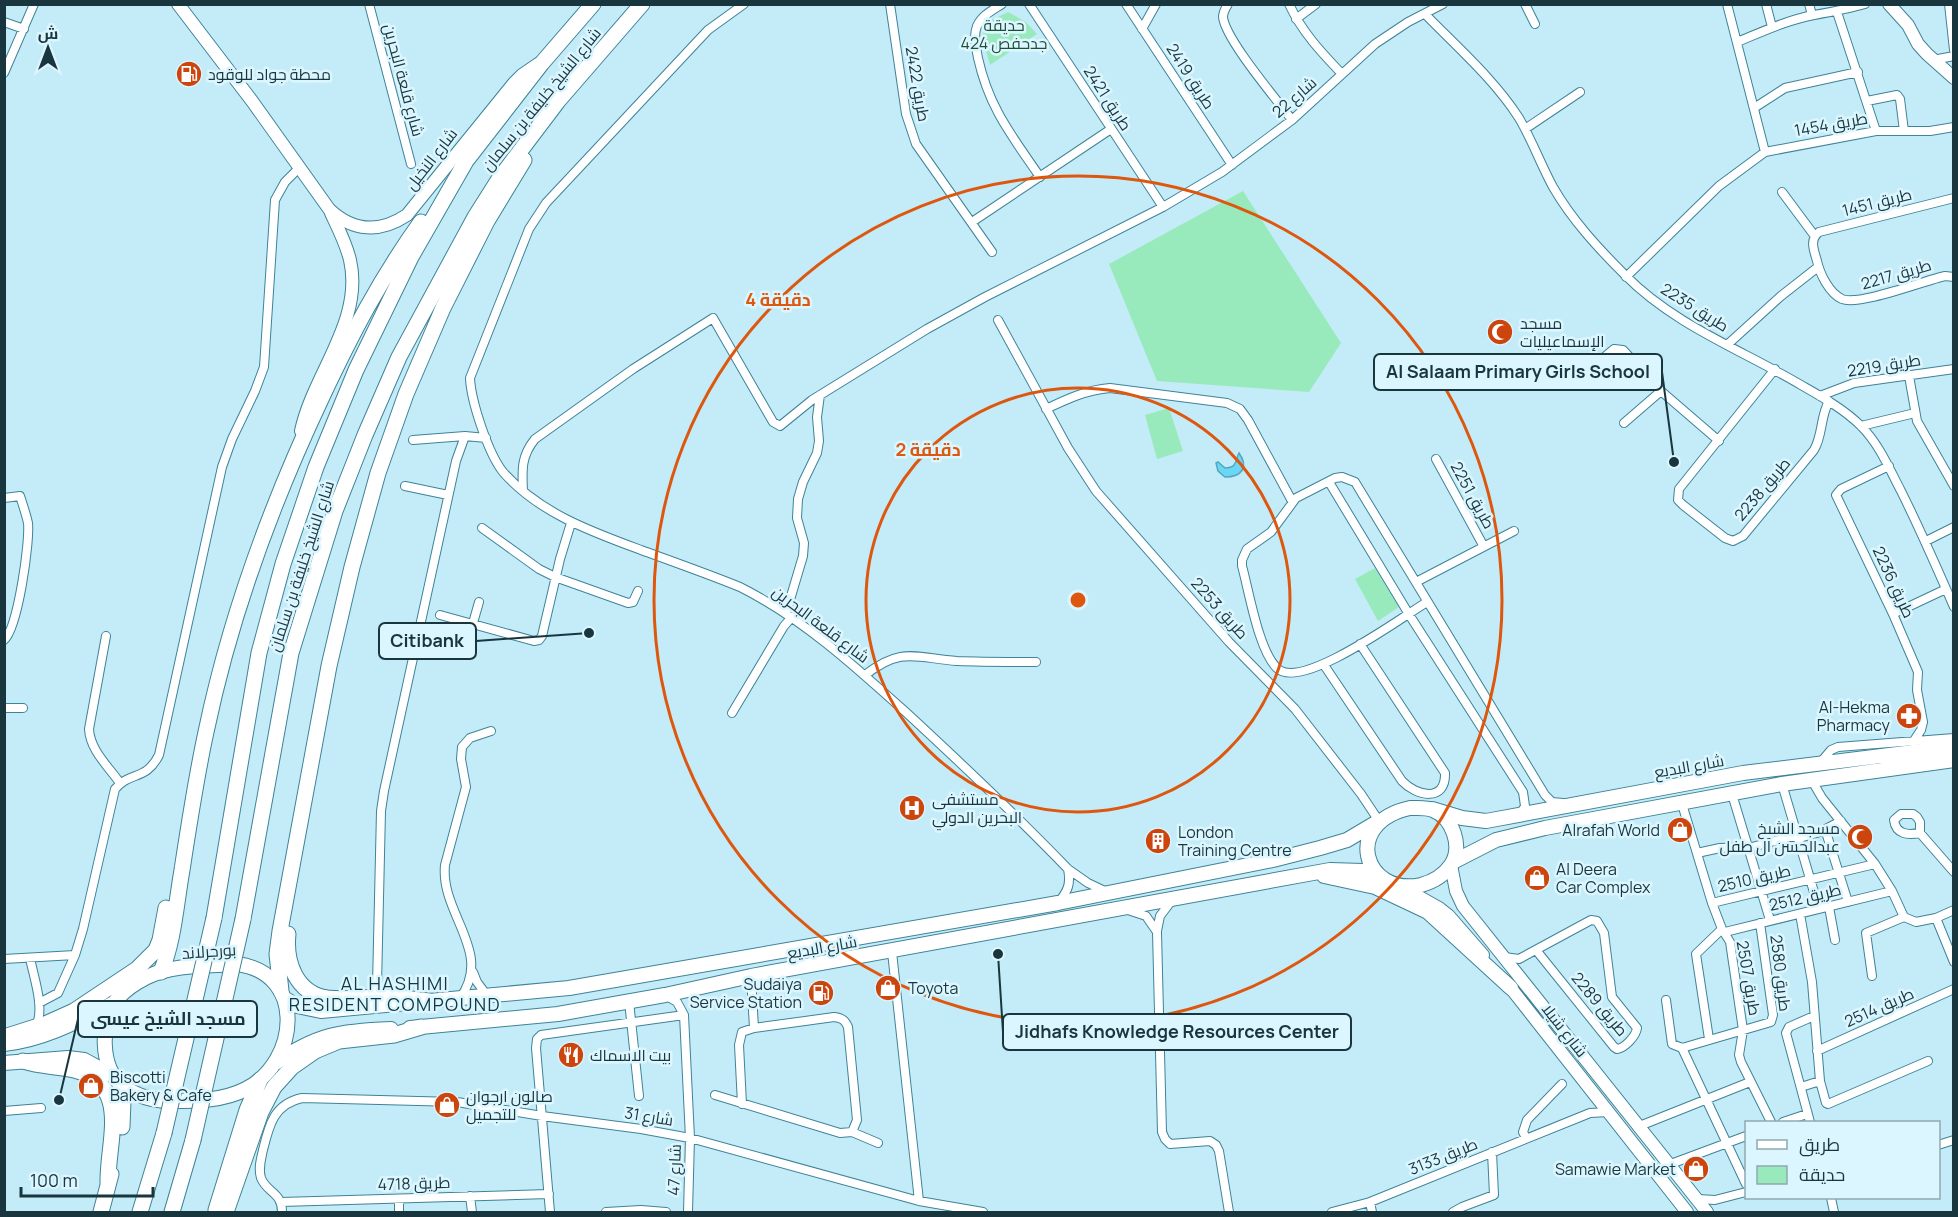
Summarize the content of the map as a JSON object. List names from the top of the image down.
{
  "streets": {
    "highway": ["شارع الشيخ خليفة بن سلمان"],
    "main road": ["شارع البديع", "بورجرلاند"],
    "street": [
      "طريق 2419",
      "شارع قلعة البحرين",
      "طريق 2422",
      "شارع 22",
      "طريق 2421",
      "طريق 1454",
      "شارع النخيل",
      "طريق 1451",
      "طريق 2217",
      "طريق 2235",
      "طريق 2219",
      "طريق 2238",
      "طريق 2251",
      "طريق 2236",
      "طريق 2253",
      "طريق 2510",
      "طريق 2512",
      "طريق 2580",
      "طريق 2507",
      "طريق 2289",
      "طريق 2514",
      "شارع شيلا",
      "شارع 31",
      "طريق 3133",
      "شارع 47",
      "طريق 4718"
    ]
  },
  "crossings": [
    ["طريق 2419", "شارع 22"],
    ["شارع قلعة البحرين", "شارع 22"],
    ["شارع قلعة البحرين", "شارع البديع"],
    ["شارع 22", "طريق 2421"],
    ["شارع 22", "طريق 2235"],
    ["شارع الشيخ خليفة بن سلمان", "شارع النخيل"],
    ["طريق 1451", "طريق 2217"],
    ["طريق 2235", "طريق 2219"],
    ["طريق 2235", "طريق 2238"],
    ["طريق 2235", "طريق 2236"],
    ["طريق 2236", "شارع البديع"],
    ["طريق 2253", "شارع البديع"],
    ["طريق 2253", "شارع شيلا"],
    ["شارع البديع", "بورجرلاند"],
    ["شارع البديع", "شارع شيلا"],
    ["طريق 2510", "طريق 2507"],
    ["طريق 2512", "طريق 2580"],
    ["طريق 2512", "طريق 2507"],
    ["طريق 2580", "طريق 2507"],
    ["شارع شيلا", "طريق 3133"],
    ["شارع 31", "شارع 47"],
    ["شارع 31", "طريق 4718"]
  ],
  "districts": ["AL HASHIMI RESIDENT COMPOUND"],
  "parks": ["حديقة جدحفص 424"],
  "places": {
    "fuel station": ["محطة جواد للوقود", "Sudaiya Service Station"],
    "mosque": ["مسجد الإسماعيليات", "مسجد الشيخ عبدالحسن آل طفل"],
    "other": [
      "Al Salaam Primary Girls School",
      "Citibank",
      "Jidhafs Knowledge Resources Center",
      "مسجد الشيخ عيسى"
    ],
    "pharmacy": ["Al-Hekma Pharmacy"],
    "hospital": ["مستشفى البحرين الدولي"],
    "shop": [
      "Alrafah World",
      "Al Deera Car Complex",
      "Toyota",
      "Biscotti Bakery & Cafe",
      "صالون ارجوان للتجميل",
      "Samawie Market"
    ],
    "building": ["London Training Centre"],
    "restaurant": ["بيت الاسماك"]
  },
  "legend": ["طريق", "حديقة"],
  "scale_bar": "100 m",
  "north": "top",
  "rings": ["4 دقيقة", "2 دقيقة"]
}
